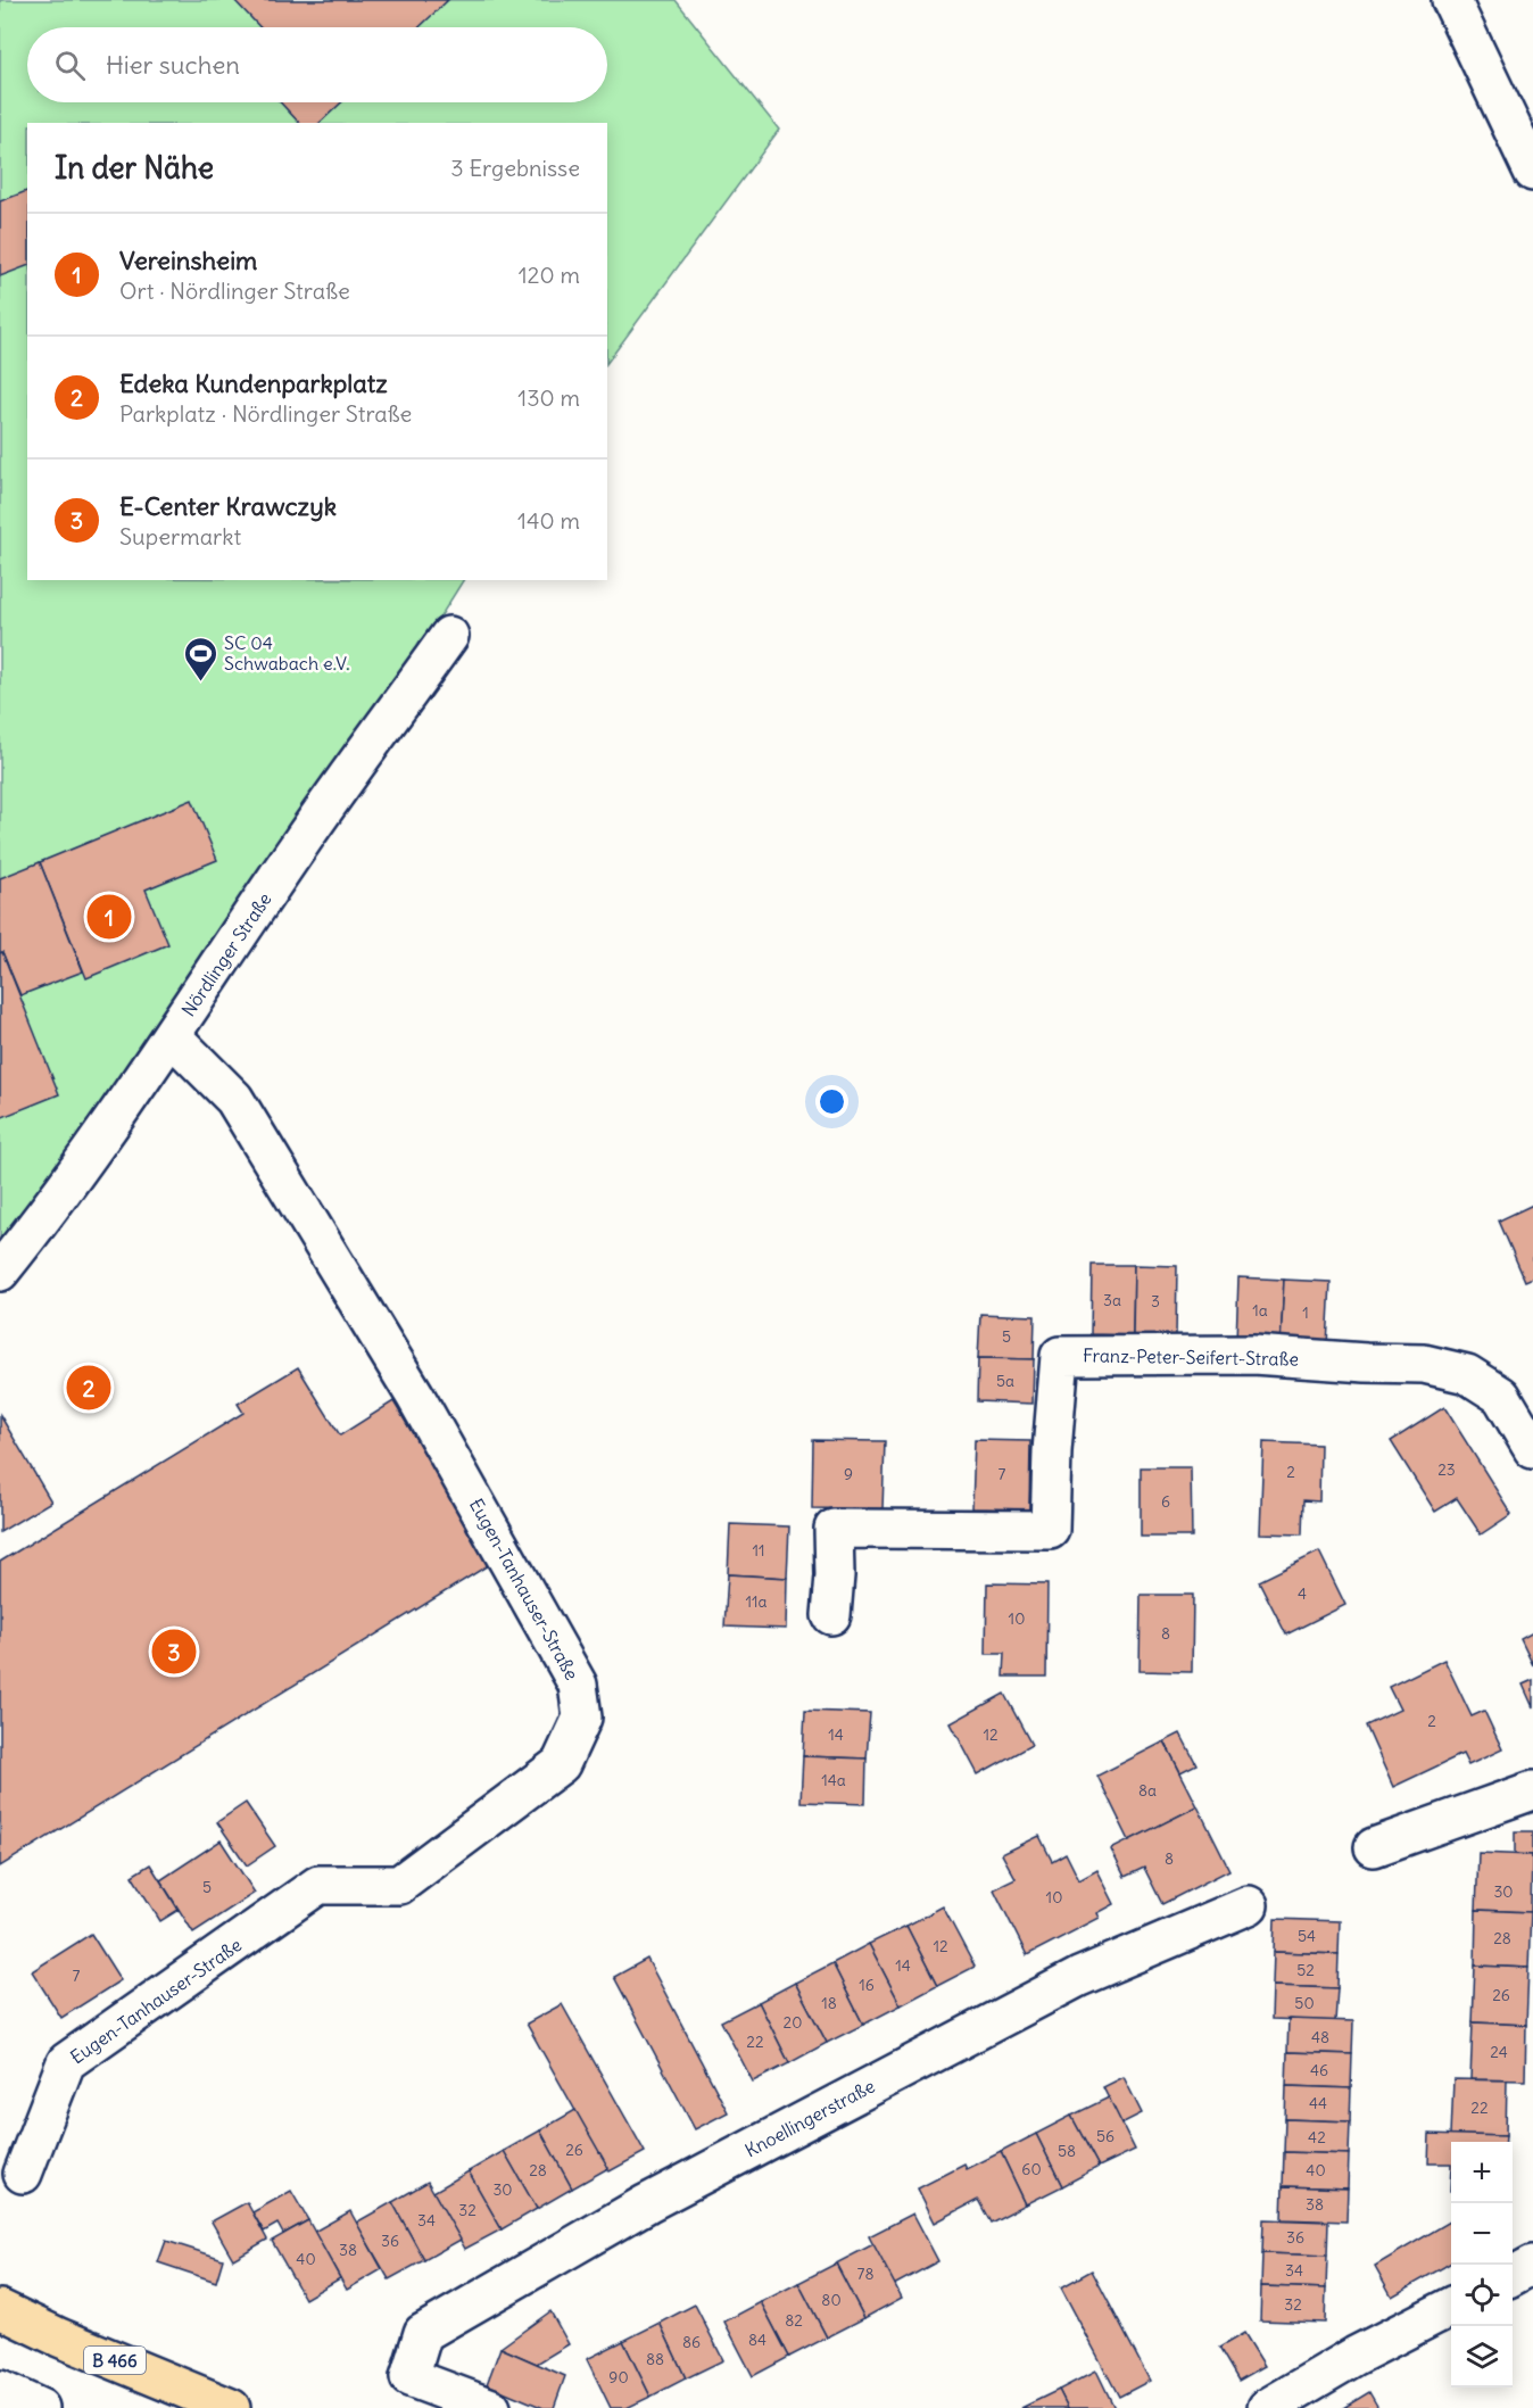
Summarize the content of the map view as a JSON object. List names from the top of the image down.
{
  "streets": {
    "main road": ["B 466"],
    "street": [
      "Nördlinger Straße",
      "Franz-Peter-Seifert-Straße",
      "Eugen-Tanhauser-Straße",
      "Knoellingerstraße"
    ]
  },
  "crossings": [
    ["Nördlinger Straße", "Eugen-Tanhauser-Straße"]
  ],
  "places": {
    "sports": ["SC 04 Schwabach e.V."]
  },
  "house_numbers": [
    "3a",
    "3",
    "1a",
    "1",
    "5",
    "5a",
    "23",
    "2",
    "9",
    "7",
    "6",
    "11",
    "4",
    "11a",
    "10",
    "8",
    "2",
    "14",
    "12",
    "14a",
    "8a",
    "8",
    "5",
    "30",
    "10",
    "54",
    "28",
    "12",
    "14",
    "52",
    "7",
    "16",
    "26",
    "18",
    "50",
    "20",
    "48",
    "22",
    "24",
    "46",
    "44",
    "22",
    "56",
    "42",
    "26",
    "58",
    "60",
    "28",
    "40",
    "30",
    "38",
    "32",
    "34",
    "36",
    "36",
    "38",
    "40",
    "34",
    "78",
    "80",
    "32",
    "82",
    "84",
    "86",
    "88",
    "90"
  ],
  "page": {
    "search": "Hier suchen",
    "heading": ["In der Nähe", "3 Ergebnisse"],
    "list": [
      {
        "mark": "1",
        "name": "Vereinsheim",
        "note": "Ort · Nördlinger Straße",
        "value": "120 m"
      },
      {
        "mark": "2",
        "name": "Edeka Kundenparkplatz",
        "note": "Parkplatz · Nördlinger Straße",
        "value": "130 m"
      },
      {
        "mark": "3",
        "name": "E-Center Krawczyk",
        "note": "Supermarkt",
        "value": "140 m"
      }
    ],
    "pins": ["1", "2", "3"],
    "map_buttons": ["+", "−"]
  }
}
